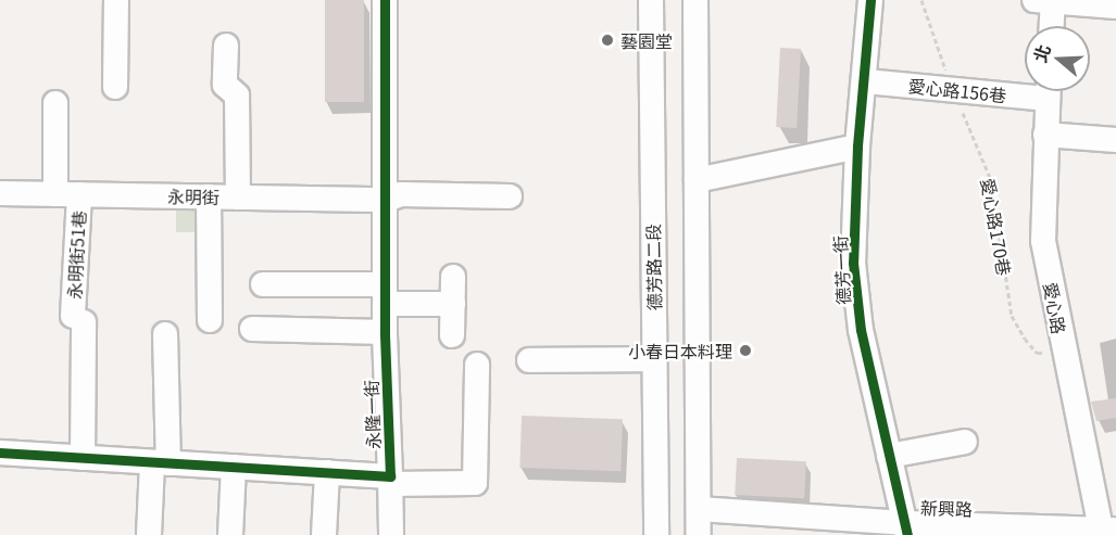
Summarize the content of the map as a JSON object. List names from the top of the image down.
{
  "streets": {
    "street": [
      "愛心路156巷",
      "永明街",
      "永明街51巷",
      "德芳路二段",
      "德芳一街",
      "愛心路",
      "永隆一街",
      "新興路"
    ],
    "path": ["愛心路170巷"]
  },
  "crossings": [
    ["愛心路156巷", "愛心路170巷"],
    ["愛心路156巷", "德芳一街"],
    ["永明街", "永明街51巷"],
    ["永明街", "永隆一街"],
    ["愛心路170巷", "愛心路"],
    ["永明街51巷", "永隆一街"],
    ["德芳一街", "新興路"],
    ["愛心路", "新興路"]
  ],
  "places": ["藝園堂", "小春日本料理"],
  "north": "left"
}
